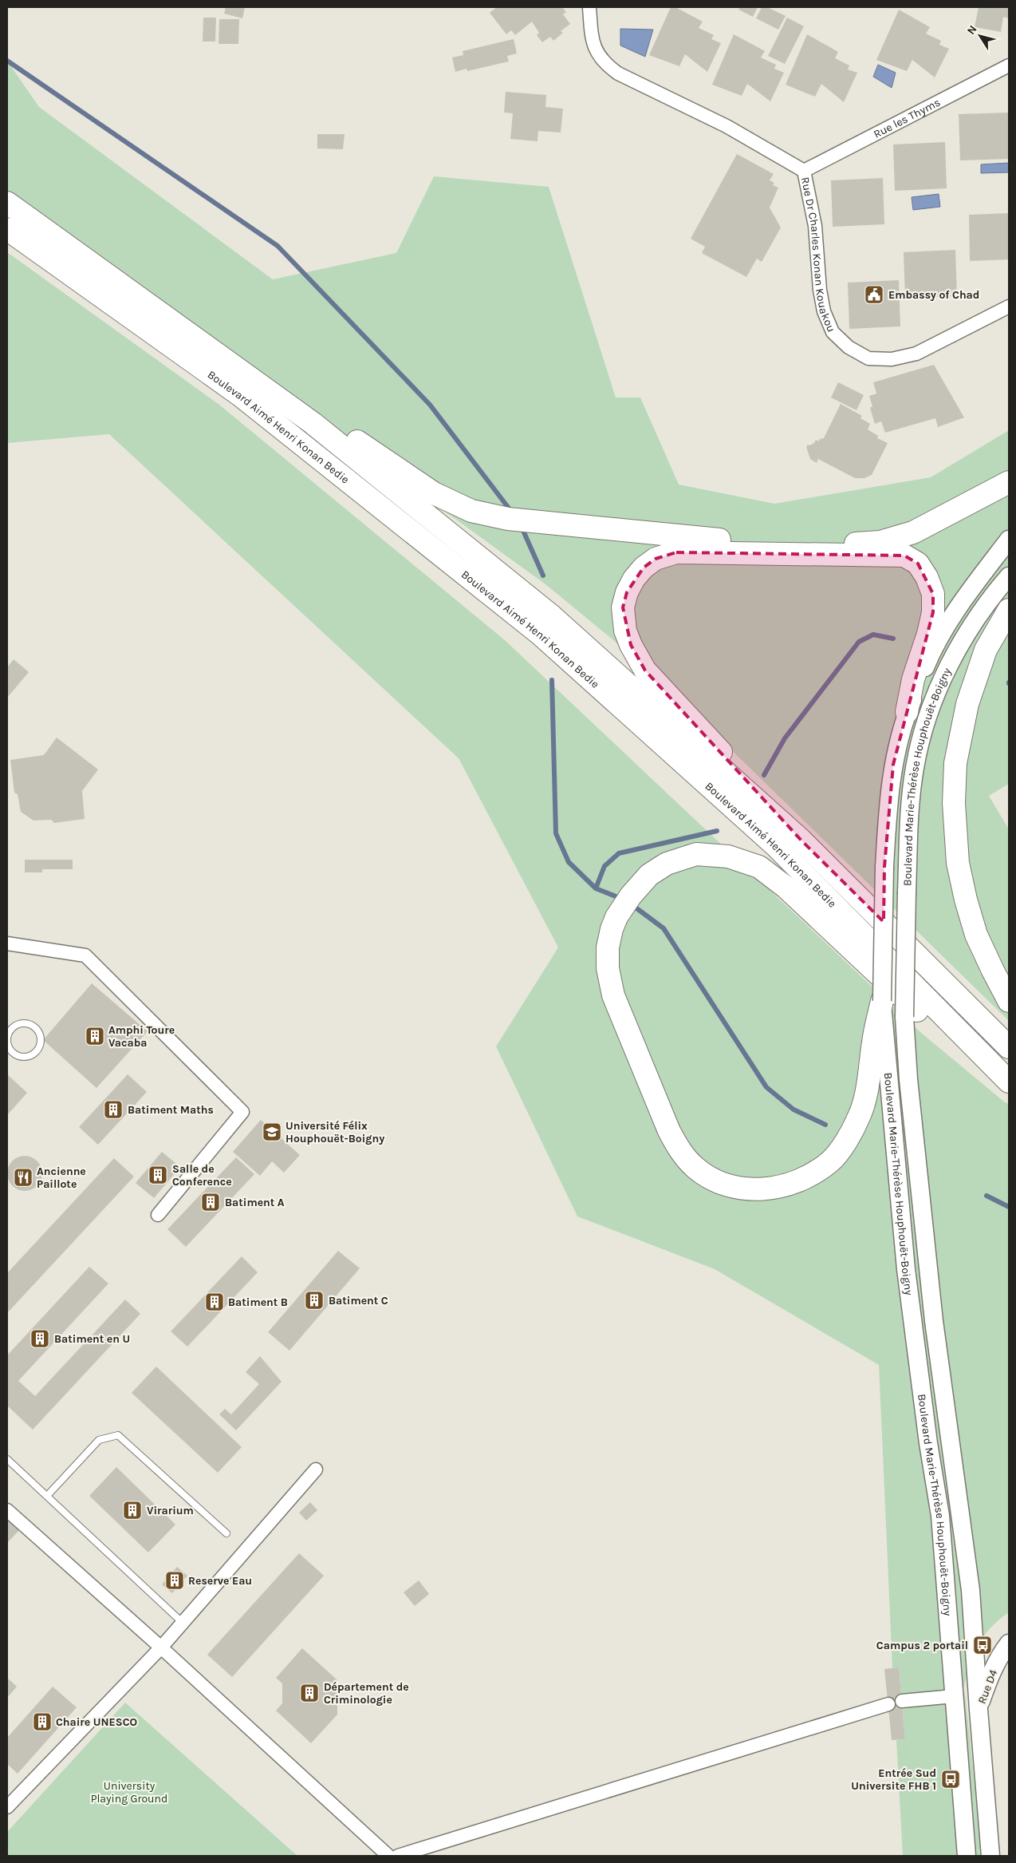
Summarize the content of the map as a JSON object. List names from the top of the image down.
{
  "streets": {
    "highway": ["Boulevard Aimé Henri Konan Bedie"],
    "main road": ["Boulevard Marie-Thérèse Houphouët-Boigny", "Rue D4"],
    "street": ["Rue les Thyms", "Rue Dr Charles Konan Kouakou"]
  },
  "crossings": [
    ["Rue les Thyms", "Rue Dr Charles Konan Kouakou"],
    ["Boulevard Marie-Thérèse Houphouët-Boigny", "Rue D4"]
  ],
  "parks": ["University Playing Ground"],
  "places": {
    "public building": ["Embassy of Chad"],
    "building": [
      "Amphi Toure Vacaba",
      "Batiment Maths",
      "Salle de Conference",
      "Batiment A",
      "Batiment C",
      "Batiment B",
      "Batiment en U",
      "Virarium",
      "Reserve Eau",
      "Département de Criminologie",
      "Chaire UNESCO"
    ],
    "school or university": ["Université Félix Houphouët-Boigny"],
    "restaurant": ["Ancienne Paillote"],
    "bus stop": ["Campus 2 portail", "Entrée Sud Universite FHB 1"]
  },
  "north": "top left"
}
